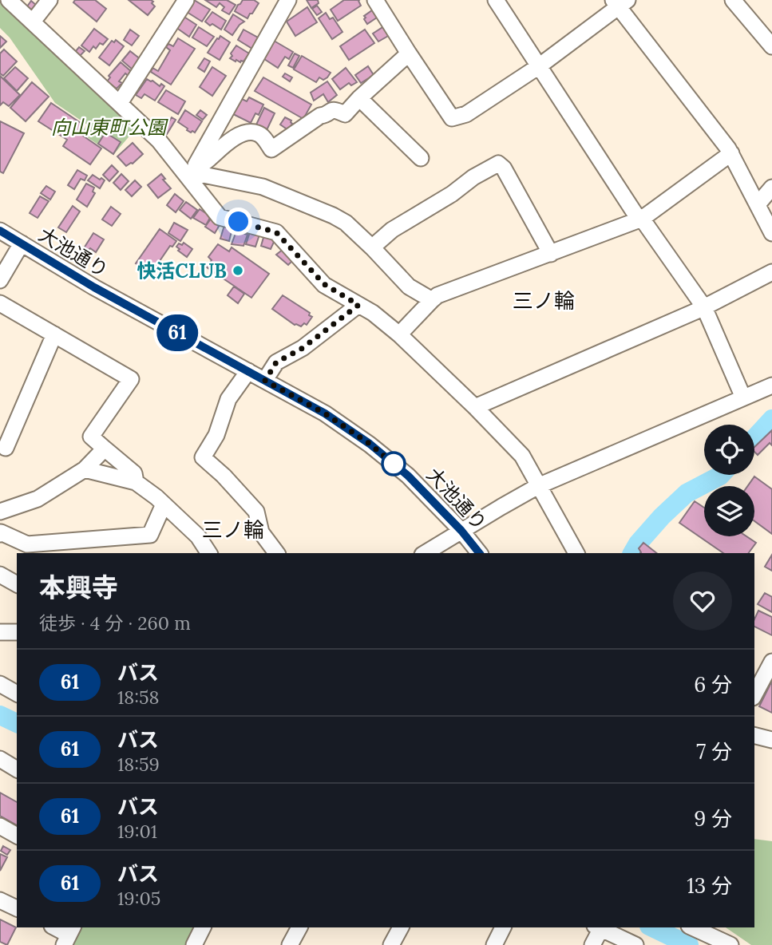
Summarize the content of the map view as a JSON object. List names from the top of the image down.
{
  "streets": {
    "street": ["大池通り"]
  },
  "districts": ["三ノ輪", "三ノ輪"],
  "parks": ["向山東町公園"],
  "places": ["快活CLUB"],
  "lines": ["bus line 61"],
  "page": {
    "on_map": "61",
    "heading": ["本興寺", "徒歩 · 4 分 · 260 m"],
    "list": [
      {
        "mark": "61",
        "name": "バス",
        "note": "18:58",
        "value": "6 分"
      },
      {
        "mark": "61",
        "name": "バス",
        "note": "18:59",
        "value": "7 分"
      },
      {
        "mark": "61",
        "name": "バス",
        "note": "19:01",
        "value": "9 分"
      },
      {
        "mark": "61",
        "name": "バス",
        "note": "19:05",
        "value": "13 分"
      }
    ]
  }
}
